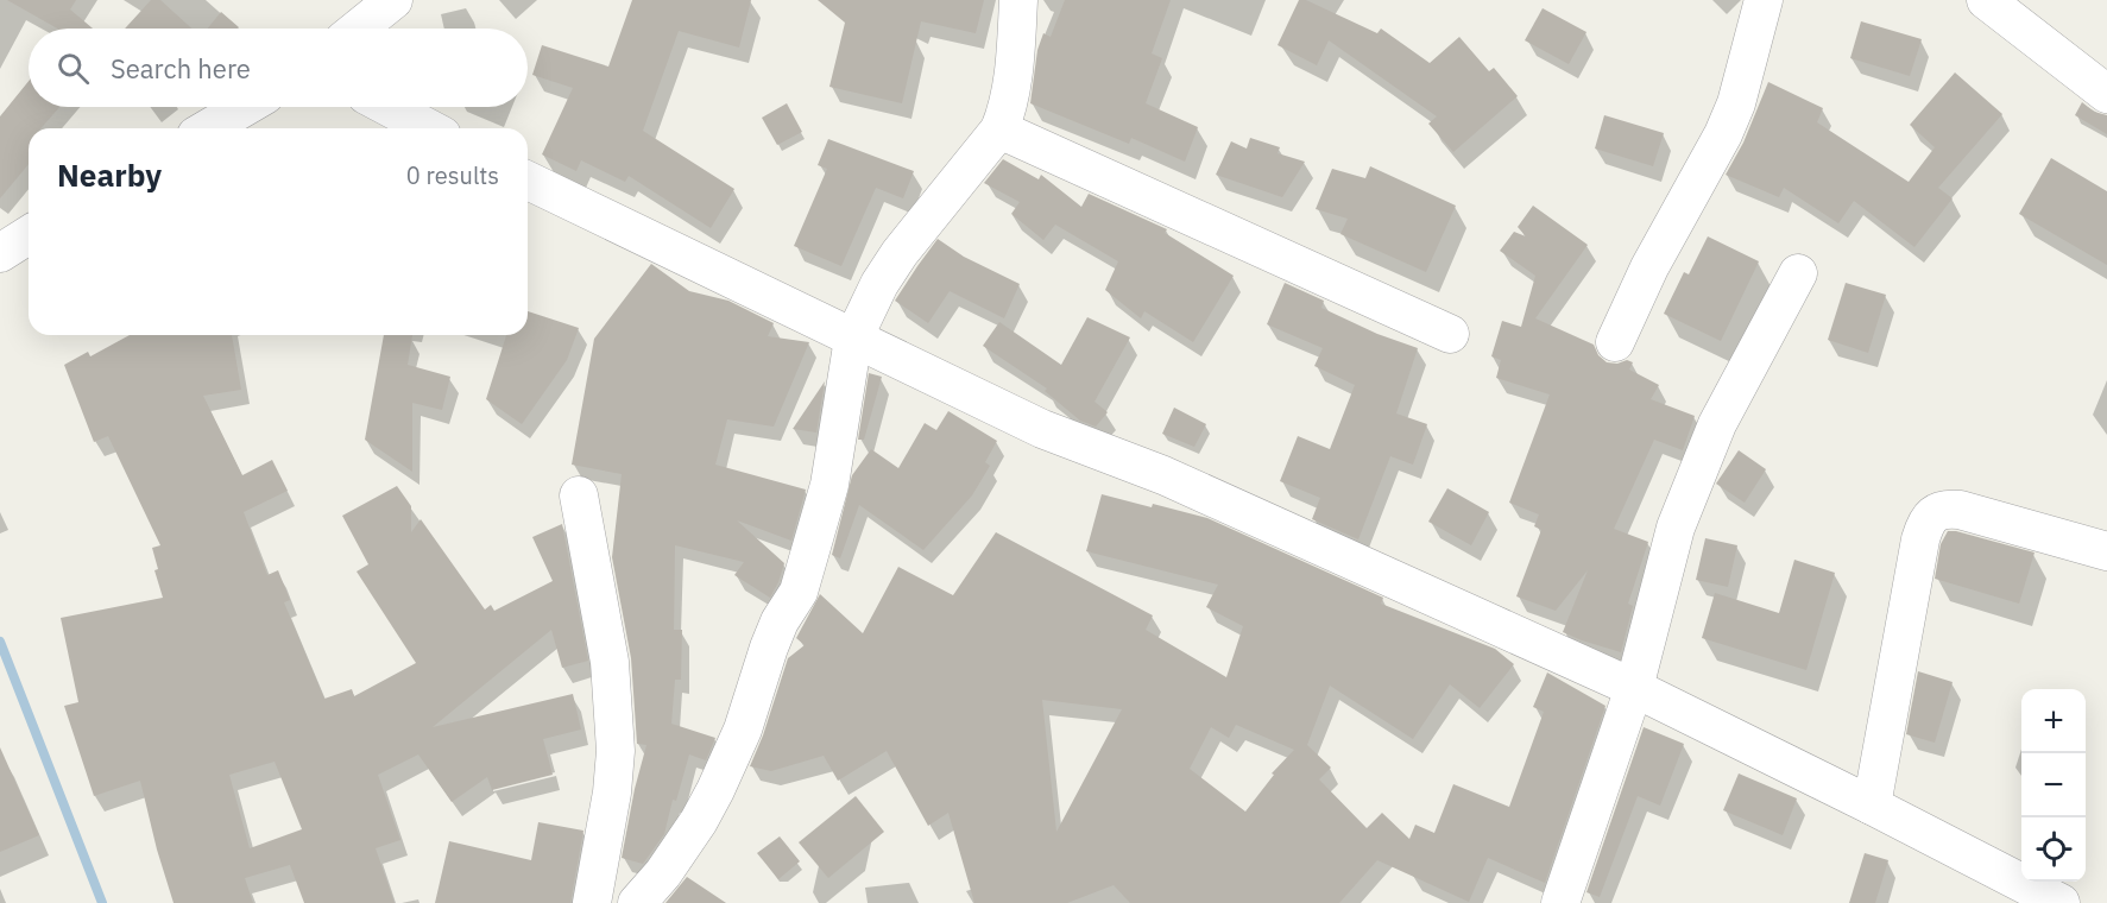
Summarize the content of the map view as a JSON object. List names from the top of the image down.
{
  "page": {
    "search": "Search here",
    "heading": ["Nearby", "0 results"],
    "map_buttons": ["+", "−"]
  }
}
